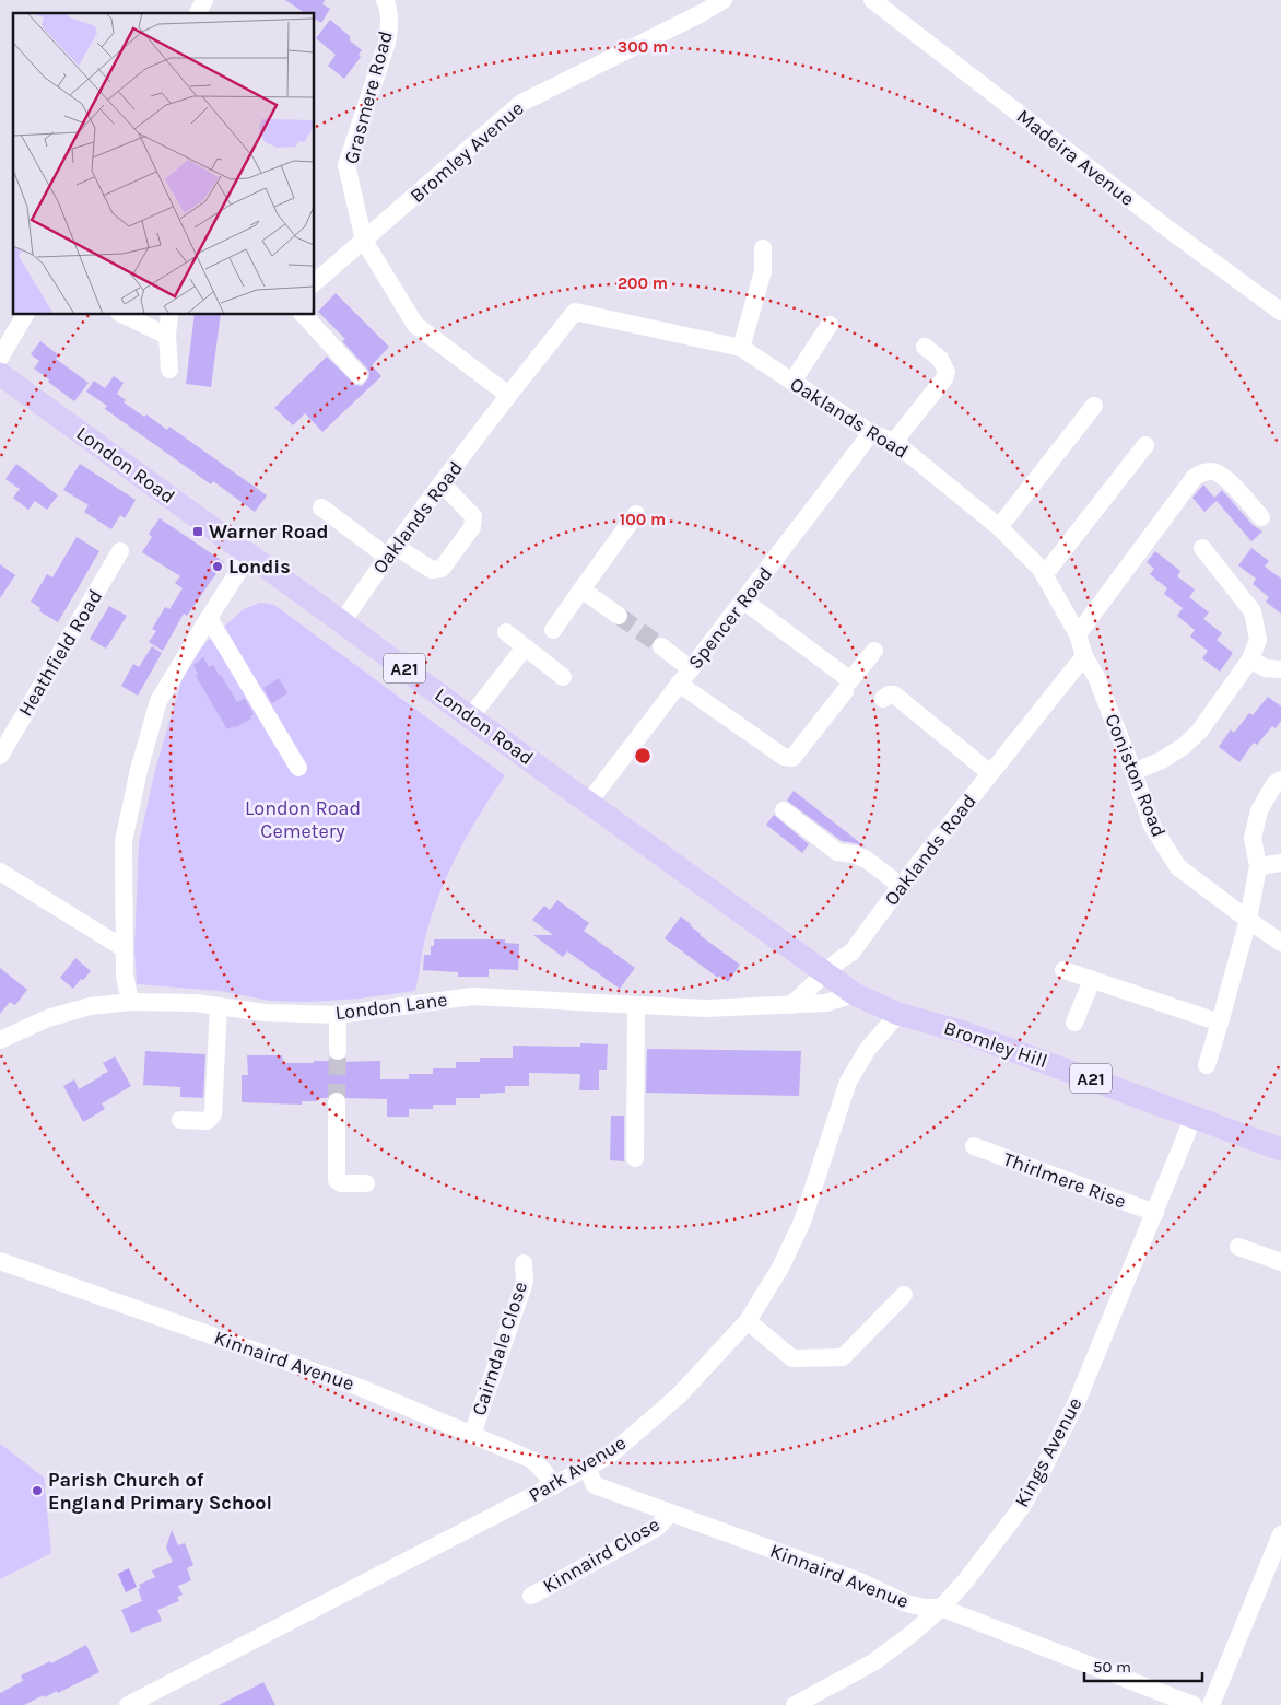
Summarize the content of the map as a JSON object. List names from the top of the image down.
{
  "streets": {
    "main road": ["London Road", "A21", "Bromley Hill"],
    "street": [
      "Grasmere Road",
      "Bromley Avenue",
      "Madeira Avenue",
      "Oaklands Road",
      "Spencer Road",
      "Heathfield Road",
      "Coniston Road",
      "London Lane",
      "Thirlmere Rise",
      "Cairndale Close",
      "Kinnaird Avenue",
      "Kings Avenue",
      "Park Avenue",
      "Kinnaird Close"
    ]
  },
  "crossings": [
    ["Grasmere Road", "Bromley Avenue"],
    ["Grasmere Road", "Oaklands Road"],
    ["Oaklands Road", "London Road"],
    ["Oaklands Road", "Spencer Road"],
    ["Oaklands Road", "Coniston Road"],
    ["Oaklands Road", "Bromley Hill"],
    ["London Road", "Spencer Road"],
    ["London Road", "Bromley Hill"],
    ["London Lane", "Bromley Hill"],
    ["Bromley Hill", "Kings Avenue"],
    ["Bromley Hill", "Park Avenue"],
    ["Thirlmere Rise", "Kings Avenue"],
    ["Cairndale Close", "Kinnaird Avenue"],
    ["Kinnaird Avenue", "Kings Avenue"],
    ["Kinnaird Avenue", "Park Avenue"],
    ["Kinnaird Avenue", "Kinnaird Close"]
  ],
  "parks": ["London Road Cemetery"],
  "places": {
    "transit": ["Warner Road"],
    "other": ["Londis", "Parish Church of England Primary School"]
  },
  "scale_bar": "50 m",
  "rings": ["300 m", "200 m", "100 m"]
}
